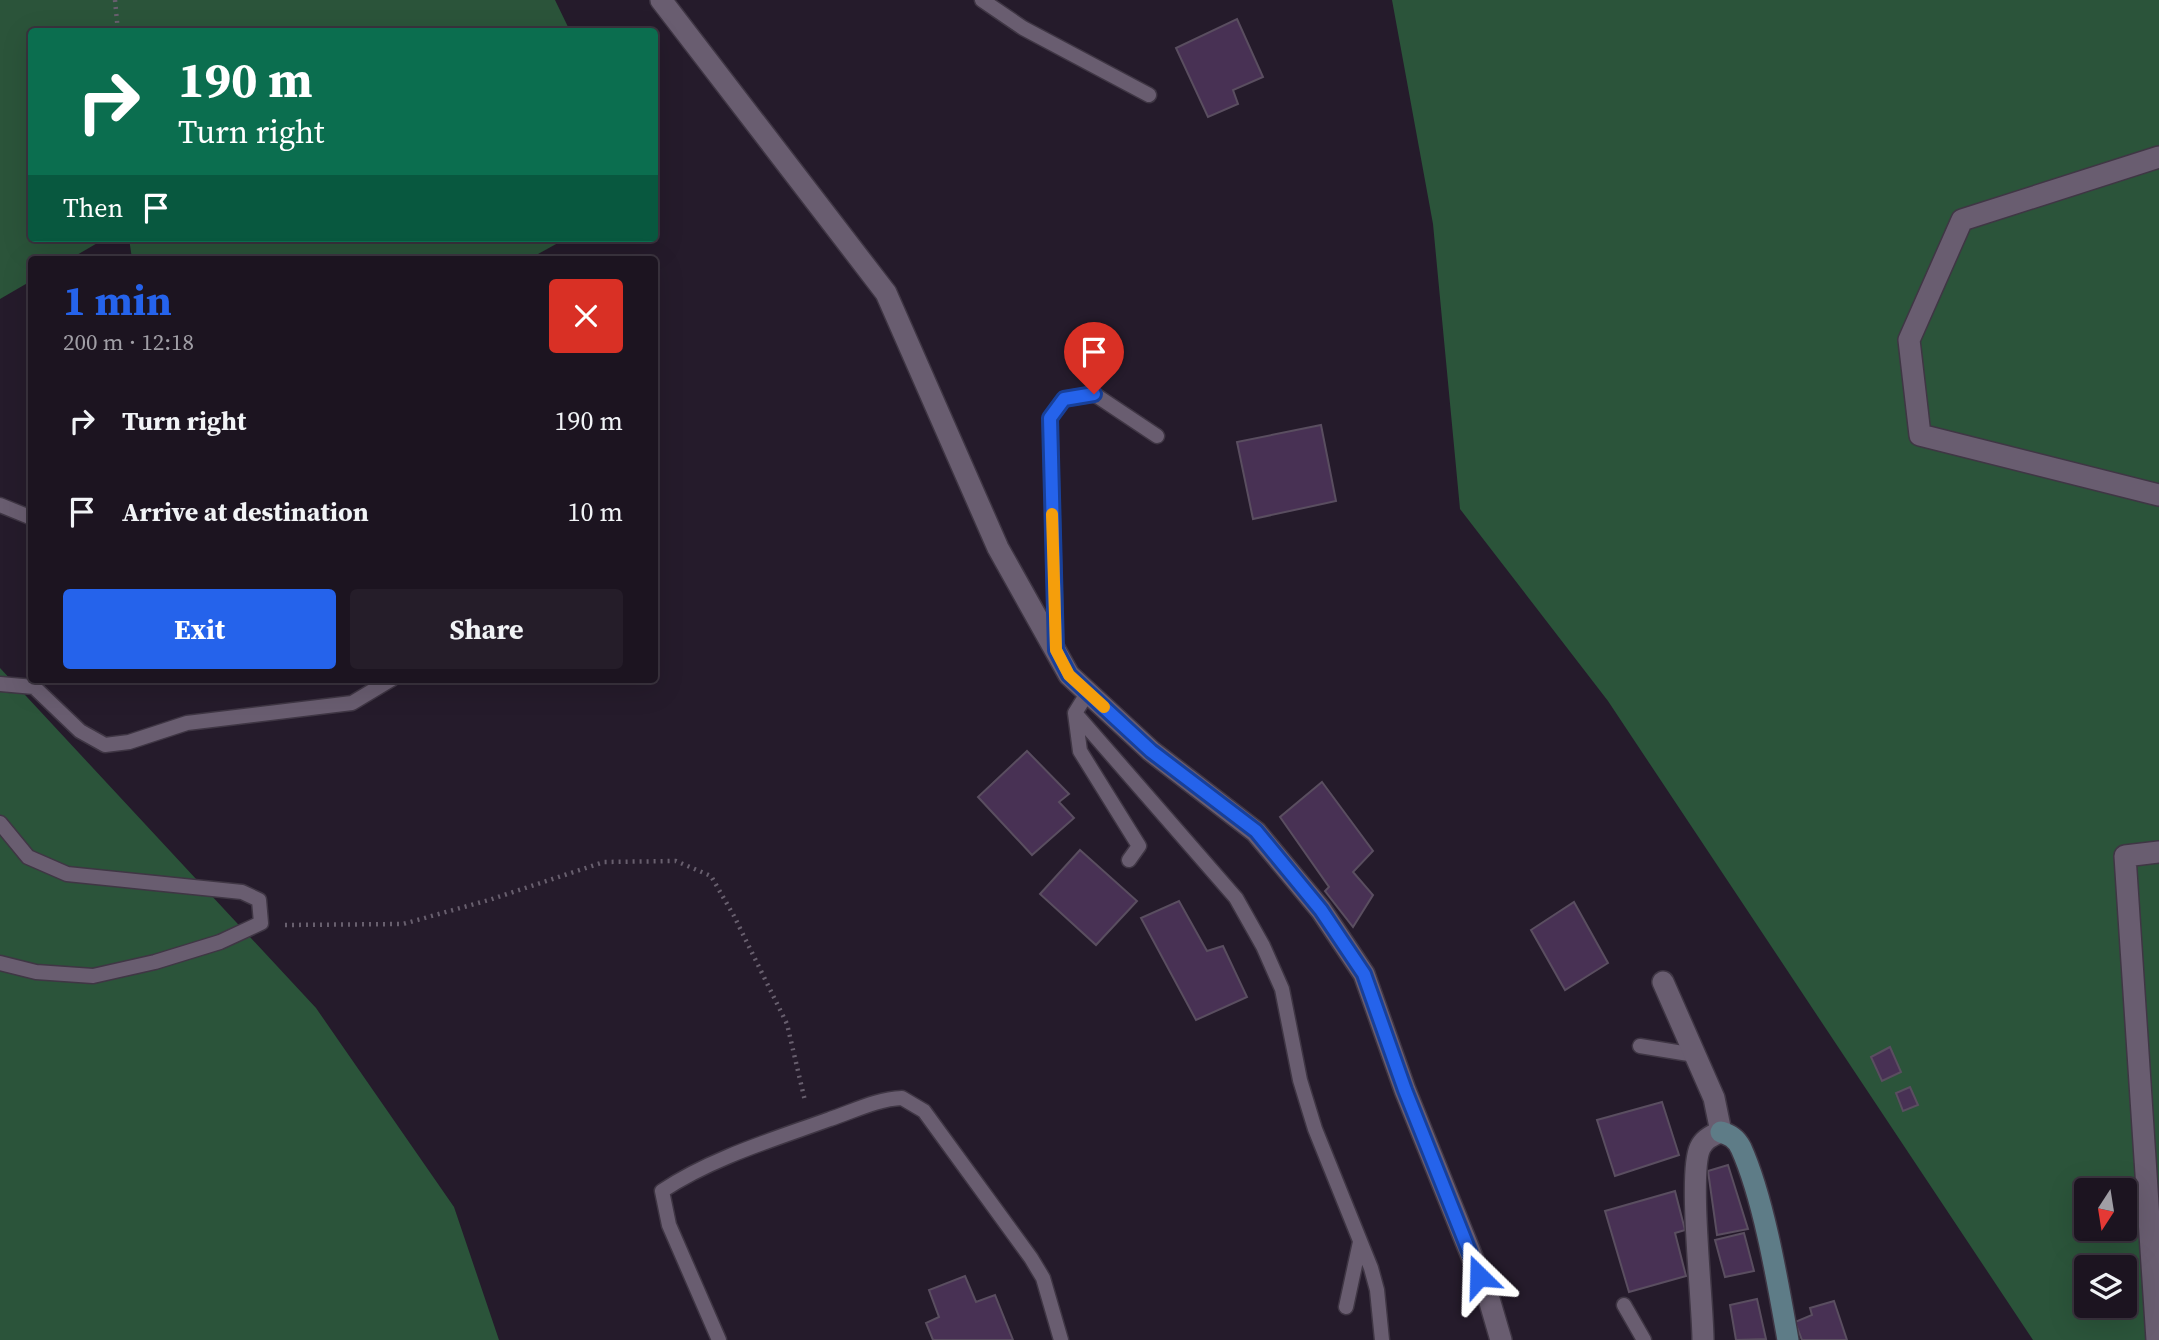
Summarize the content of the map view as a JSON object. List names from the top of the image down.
{
  "north": "bottom",
  "page": {
    "turn": ["190 m", "Turn right"],
    "then": "Then",
    "heading": ["1 min", "200 m · 12:18"],
    "list": [
      {
        "name": "Turn right",
        "value": "190 m"
      },
      {
        "name": "Arrive at destination",
        "value": "10 m"
      }
    ],
    "buttons": ["Exit", "Share"]
  }
}
